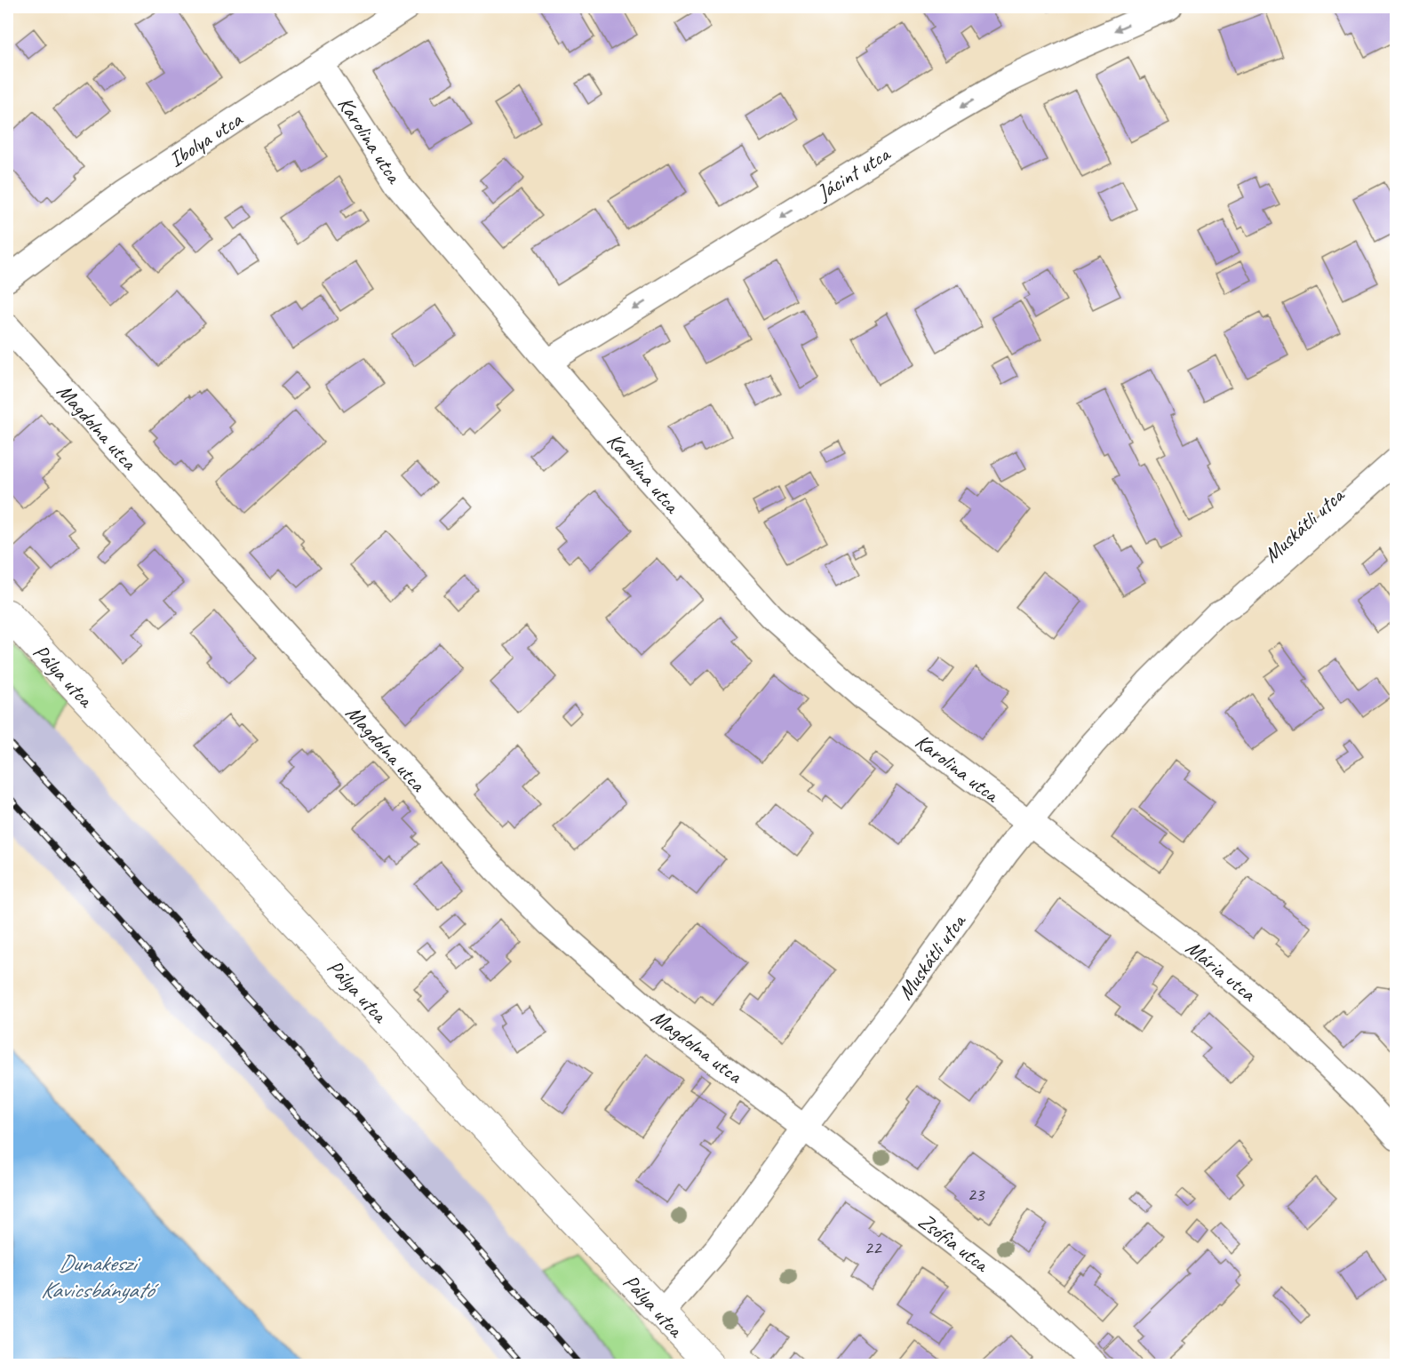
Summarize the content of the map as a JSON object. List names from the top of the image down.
{
  "streets": {
    "street": [
      "Ibolya utca",
      "Karolina utca",
      "Jácint utca",
      "Magdolna utca",
      "Muskátli utca",
      "Pálya utca",
      "Mária utca",
      "Zsófia utca"
    ]
  },
  "crossings": [
    ["Ibolya utca", "Karolina utca"],
    ["Karolina utca", "Jácint utca"],
    ["Karolina utca", "Muskátli utca"],
    ["Karolina utca", "Mária utca"],
    ["Magdolna utca", "Muskátli utca"],
    ["Magdolna utca", "Zsófia utca"],
    ["Muskátli utca", "Pálya utca"],
    ["Muskátli utca", "Mária utca"],
    ["Muskátli utca", "Zsófia utca"]
  ],
  "one_way": ["Jácint utca"],
  "water": ["Dunakeszi Kavicsbányató"],
  "house_numbers": ["23", "22"]
}
